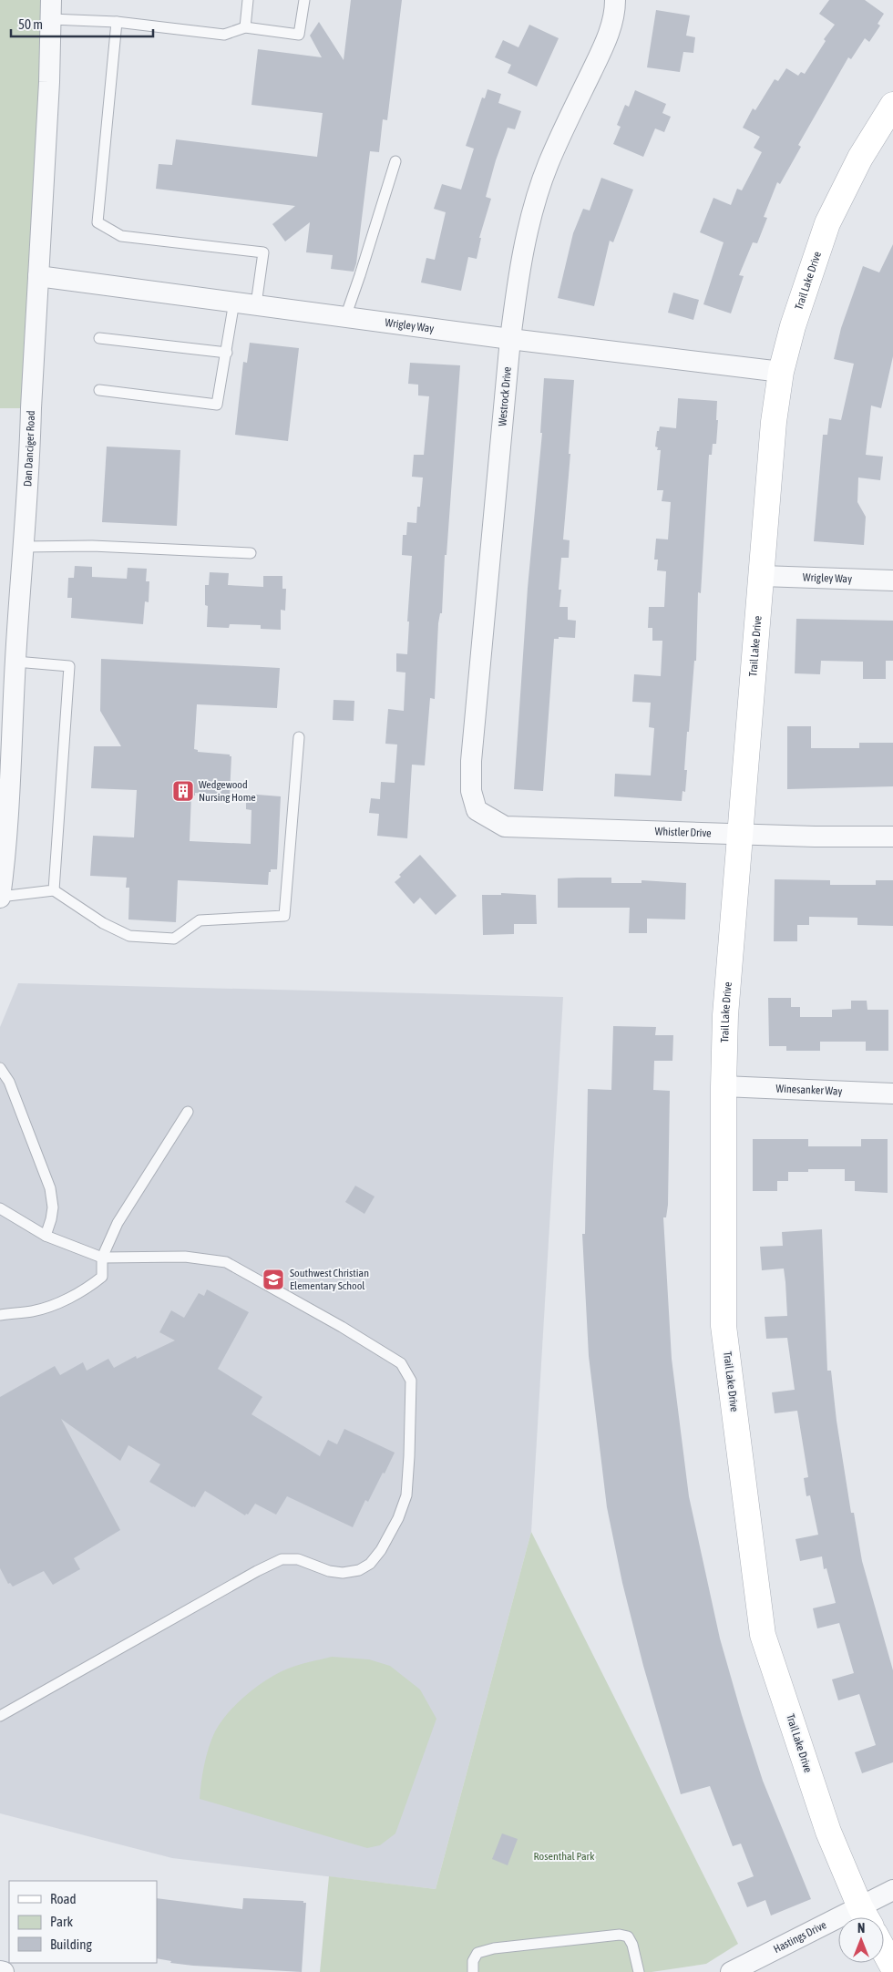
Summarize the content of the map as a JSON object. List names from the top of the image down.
{
  "streets": {
    "street": [
      "Trail Lake Drive",
      "Wrigley Way",
      "Westrock Drive",
      "Dan Danciger Road",
      "Whistler Drive",
      "Winesanker Way",
      "Hastings Drive"
    ]
  },
  "crossings": [
    ["Trail Lake Drive", "Wrigley Way"],
    ["Trail Lake Drive", "Whistler Drive"],
    ["Trail Lake Drive", "Winesanker Way"],
    ["Trail Lake Drive", "Hastings Drive"],
    ["Wrigley Way", "Westrock Drive"],
    ["Wrigley Way", "Dan Danciger Road"],
    ["Westrock Drive", "Whistler Drive"]
  ],
  "parks": ["Rosenthal Park"],
  "places": {
    "building": ["Wedgewood Nursing Home"],
    "school or university": ["Southwest Christian Elementary School"]
  },
  "legend": ["Road", "Park", "Building"],
  "scale_bar": "50 m",
  "north": "top"
}
